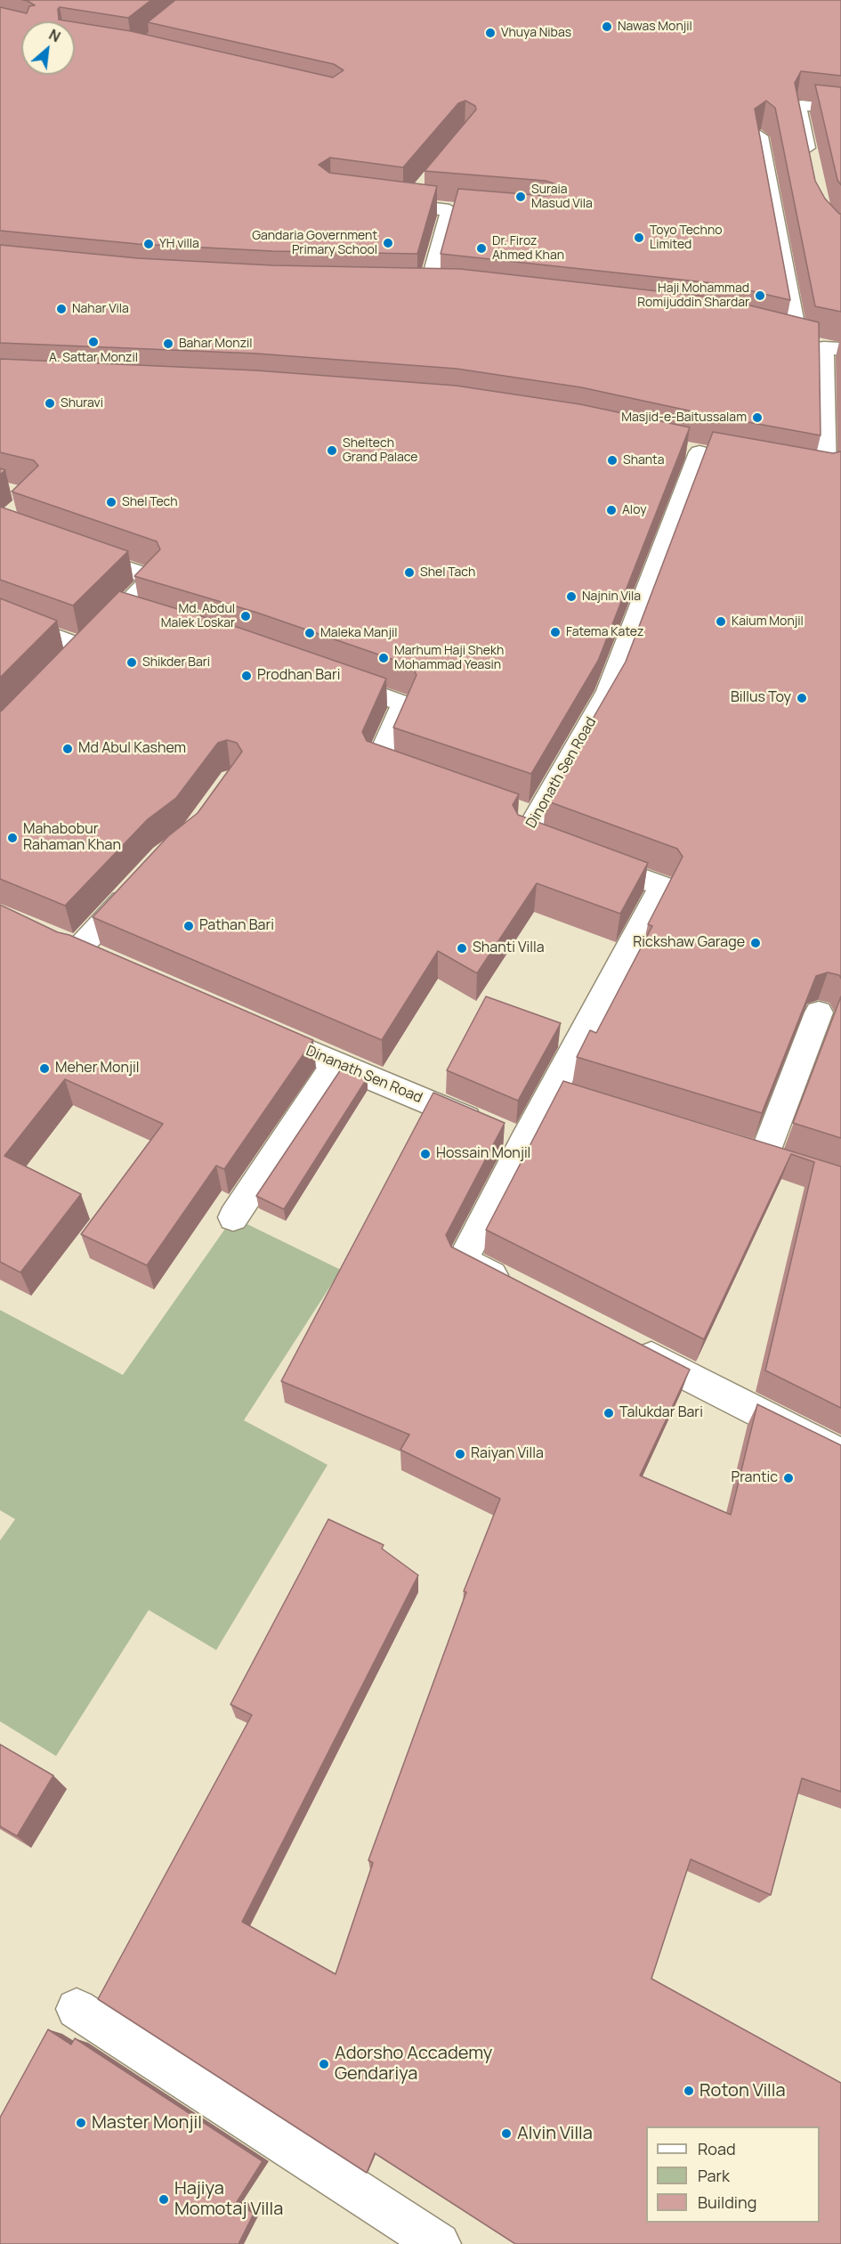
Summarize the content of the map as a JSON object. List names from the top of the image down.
{
  "streets": {
    "street": ["Dinonath Sen Road", "Dinanath Sen Road"]
  },
  "crossings": [
    ["Dinonath Sen Road", "Dinanath Sen Road"]
  ],
  "places": [
    "Nawas Monjil",
    "Vhuya Nibas",
    "Suraia Masud Vila",
    "Toyo Techno Limited",
    "Gandaria Government Primary School",
    "YH villa",
    "Dr. Firoz Ahmed Khan",
    "Haji Mohammad Romijuddin Shardar",
    "Nahar Vila",
    "A. Sattar Monzil",
    "Bahar Monzil",
    "Shuravi",
    "Masjid-e-Baitussalam",
    "Sheltech Grand Palace",
    "Shanta",
    "Shel Tech",
    "Aloy",
    "Shel Tach",
    "Najnin Vila",
    "Md. Abdul Malek Loskar",
    "Kaium Monjil",
    "Fatema Katez",
    "Maleka Manjil",
    "Marhum Haji Shekh Mohammad Yeasin",
    "Shikder Bari",
    "Prodhan Bari",
    "Billus Toy",
    "Md Abul Kashem",
    "Mahabobur Rahaman Khan",
    "Pathan Bari",
    "Rickshaw Garage",
    "Shanti Villa",
    "Meher Monjil",
    "Hossain Monjil",
    "Talukdar Bari",
    "Raiyan Villa",
    "Prantic",
    "Adorsho Accademy Gendariya",
    "Roton Villa",
    "Master Monjil",
    "Alvin Villa",
    "Hajiya Momotaj Villa"
  ],
  "legend": ["Road", "Park", "Building"],
  "north": "top right"
}
